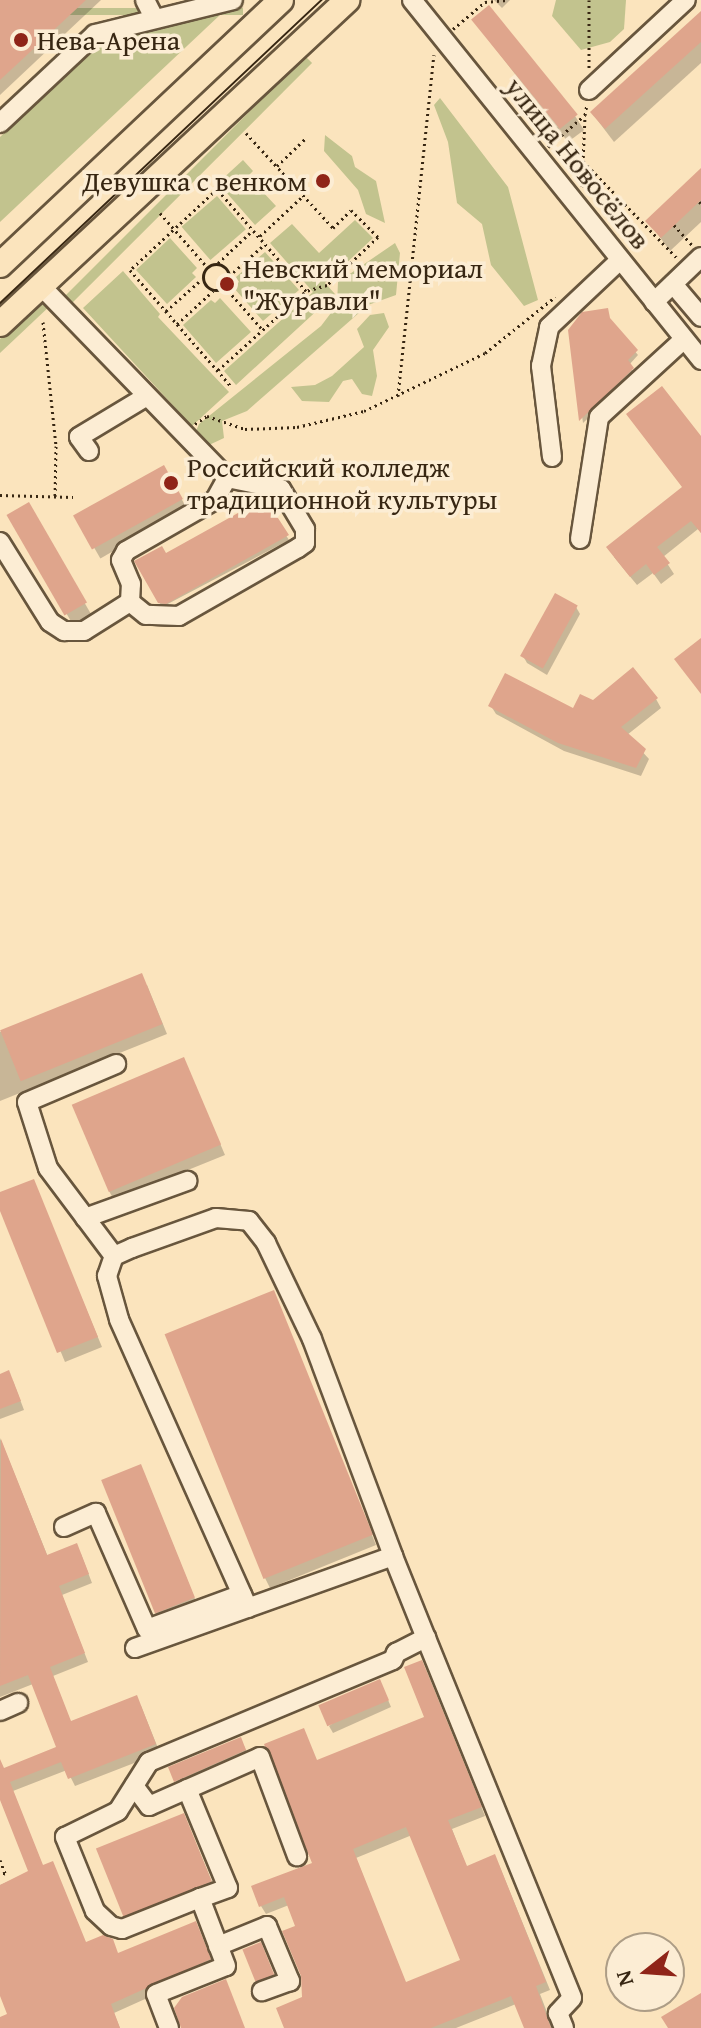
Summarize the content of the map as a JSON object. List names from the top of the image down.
{
  "streets": {
    "street": ["улица Новосёлов"]
  },
  "places": [
    "Нева-Арена",
    "Девушка с венком",
    "Невский мемориал \"Журавли\"",
    "Российский колледж традиционной культуры"
  ],
  "north": "left"
}
